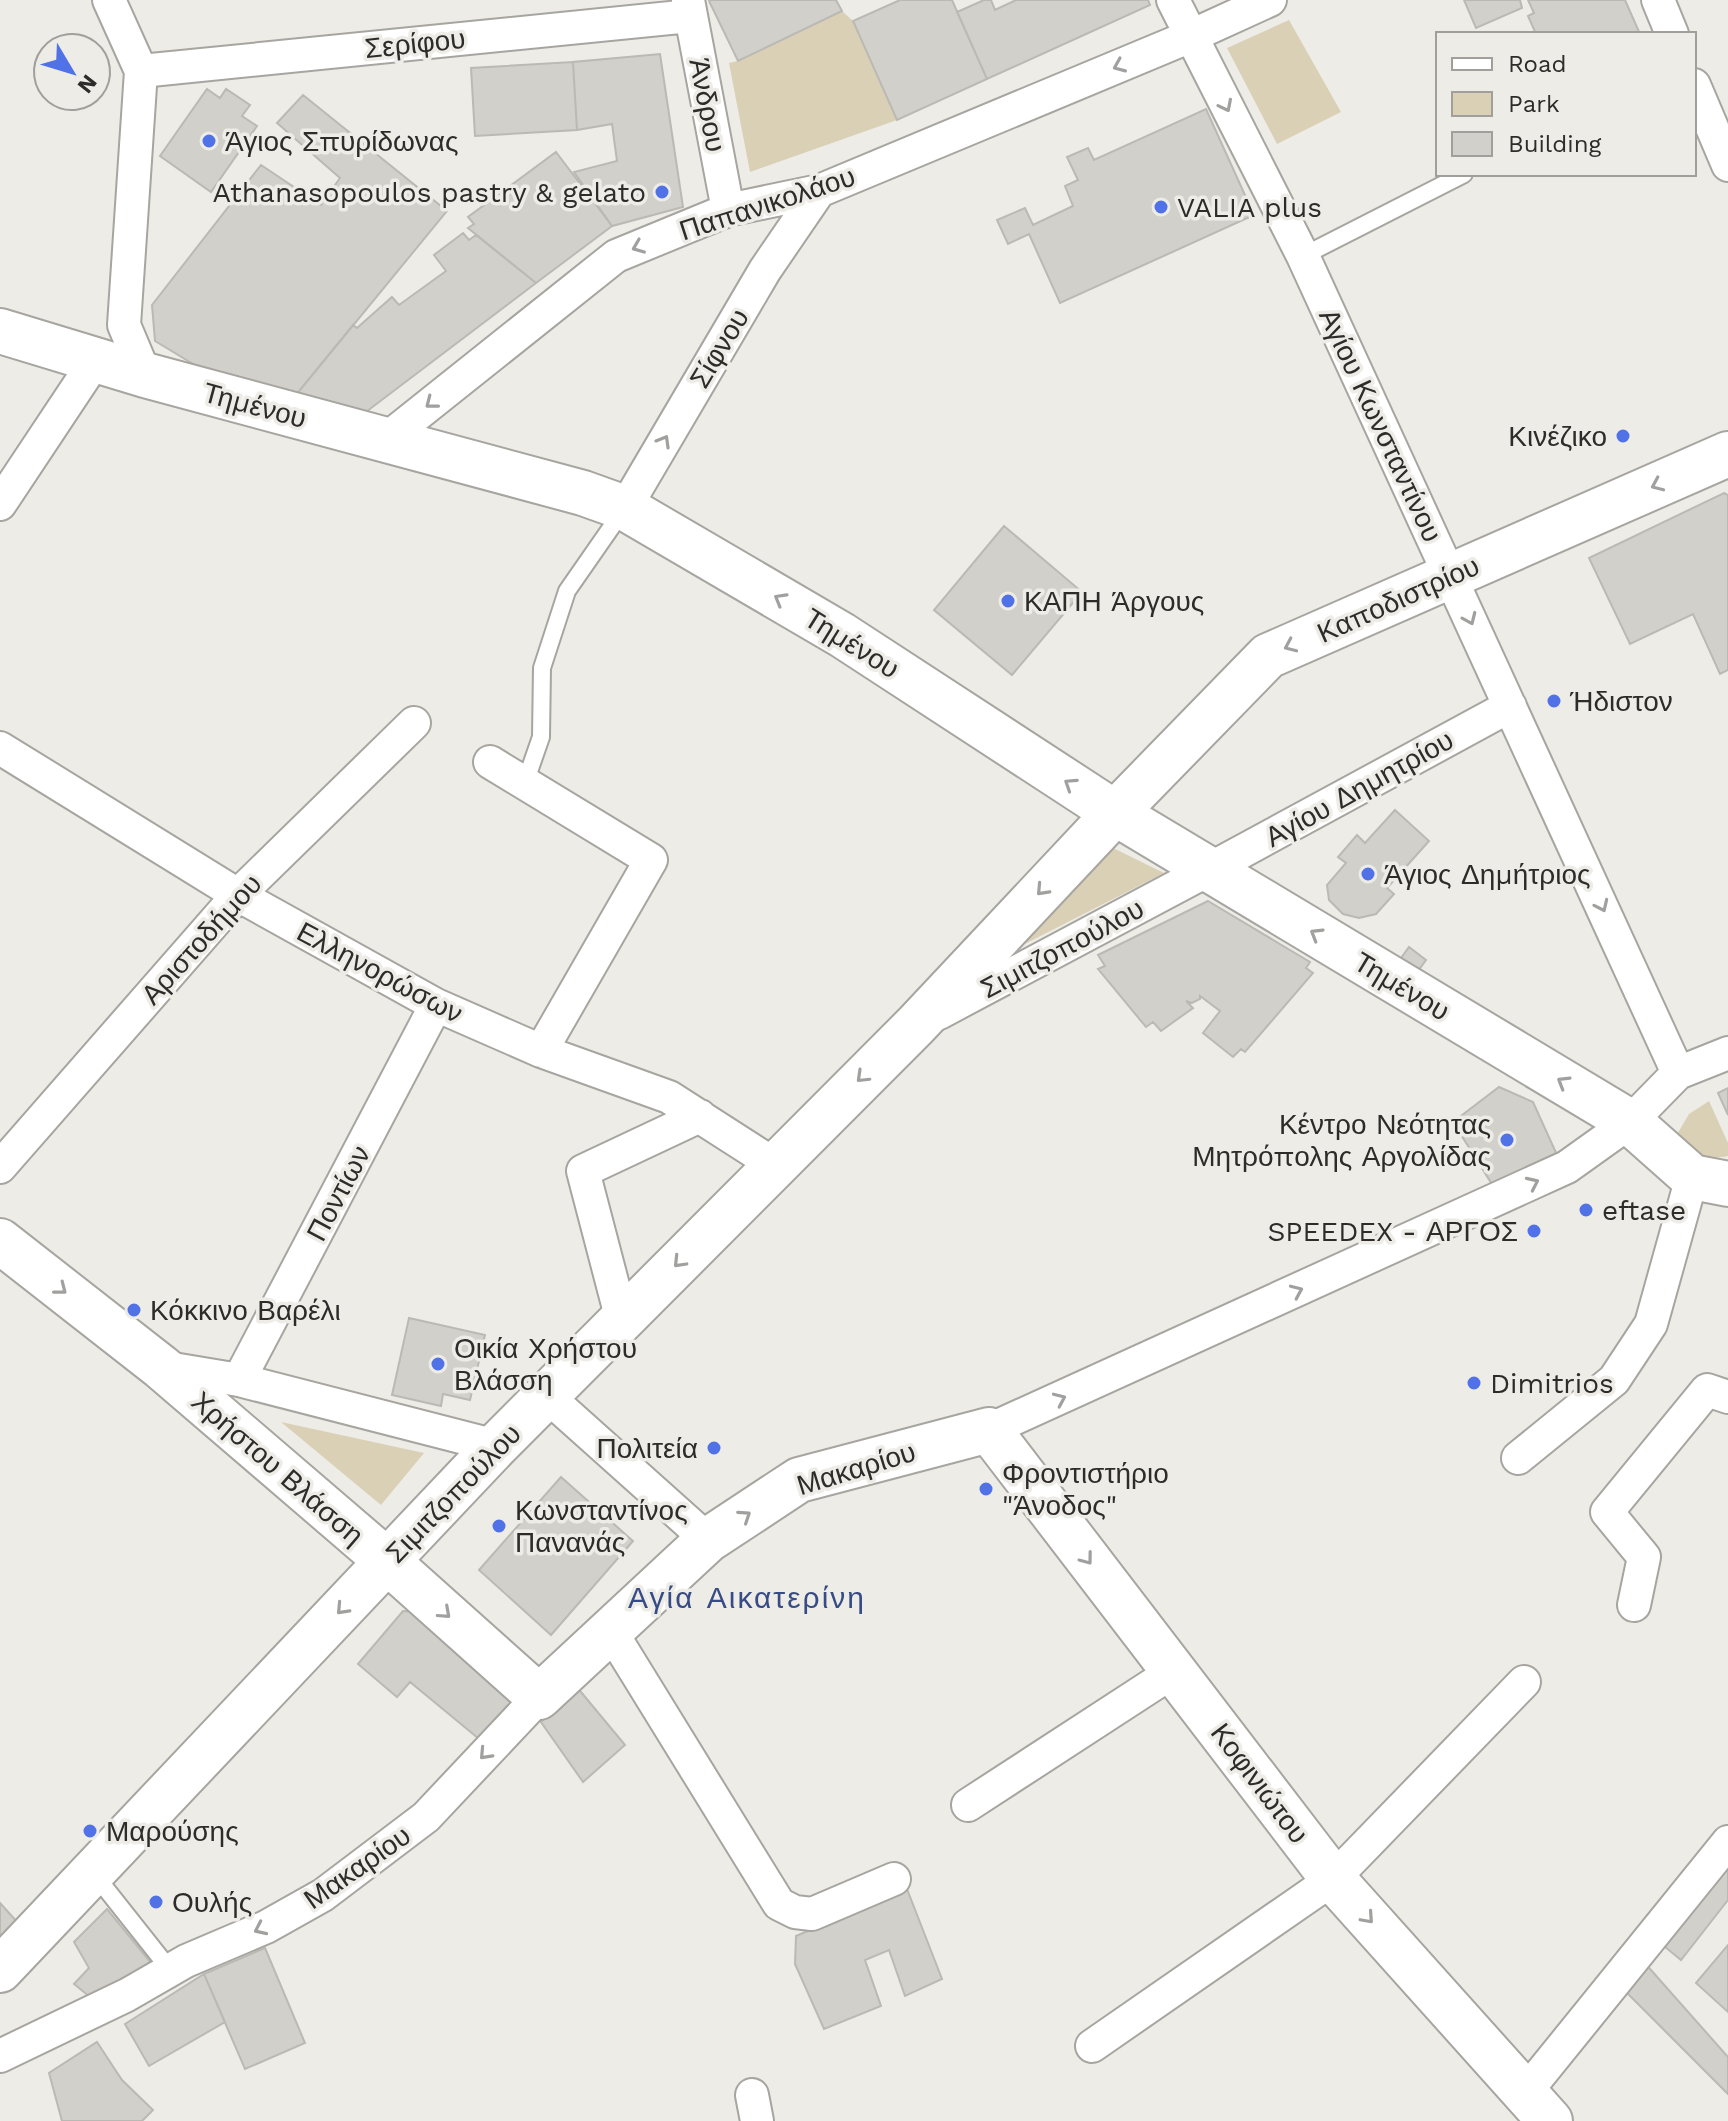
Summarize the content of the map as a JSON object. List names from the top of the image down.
{
  "streets": {
    "street": [
      "Σερίφου",
      "Άνδρου",
      "Παπανικολάου",
      "Σίφνου",
      "Τημένου",
      "Αγίου Κωνσταντίνου",
      "Καποδιστρίου",
      "Αγίου Δημητρίου",
      "Αριστοδήμου",
      "Σιμιτζοπούλου",
      "Ελληνορώσων",
      "Ποντίων",
      "Χρήστου Βλάσση",
      "Μακαρίου",
      "Κοφινιώτου"
    ]
  },
  "crossings": [
    ["Σερίφου", "Άνδρου"],
    ["Άνδρου", "Παπανικολάου"],
    ["Παπανικολάου", "Σίφνου"],
    ["Παπανικολάου", "Τημένου"],
    ["Παπανικολάου", "Αγίου Κωνσταντίνου"],
    ["Σίφνου", "Τημένου"],
    ["Τημένου", "Καποδιστρίου"],
    ["Τημένου", "Αγίου Δημητρίου"],
    ["Τημένου", "Σιμιτζοπούλου"],
    ["Τημένου", "Μακαρίου"],
    ["Αγίου Κωνσταντίνου", "Καποδιστρίου"],
    ["Αγίου Κωνσταντίνου", "Αγίου Δημητρίου"],
    ["Αγίου Κωνσταντίνου", "Μακαρίου"],
    ["Καποδιστρίου", "Σιμιτζοπούλου"],
    ["Αγίου Δημητρίου", "Σιμιτζοπούλου"],
    ["Αριστοδήμου", "Ελληνορώσων"],
    ["Σιμιτζοπούλου", "Ελληνορώσων"],
    ["Σιμιτζοπούλου", "Χρήστου Βλάσση"],
    ["Ελληνορώσων", "Ποντίων"],
    ["Ποντίων", "Χρήστου Βλάσση"],
    ["Χρήστου Βλάσση", "Μακαρίου"],
    ["Μακαρίου", "Κοφινιώτου"]
  ],
  "one_way": [
    "Παπανικολάου",
    "Σίφνου",
    "Τημένου",
    "Αγίου Κωνσταντίνου",
    "Καποδιστρίου",
    "Σιμιτζοπούλου",
    "Κοφινιώτου"
  ],
  "districts": ["Αγία Αικατερίνη"],
  "places": [
    "Άγιος Σπυρίδωνας",
    "Athanasopoulos pastry & gelato",
    "VALIA plus",
    "Κινέζικο",
    "ΚΑΠΗ Άργους",
    "Ήδιστον",
    "Άγιος Δημήτριος",
    "Κέντρο Νεότητας Μητρόπολης Αργολίδας",
    "eftase",
    "SPEEDEX - ΑΡΓΟΣ",
    "Κόκκινο Βαρέλι",
    "Οικία Χρήστου Βλάσση",
    "Dimitrios",
    "Πολιτεία",
    "Φροντιστήριο \"Άνοδος\"",
    "Κωνσταντίνος Πανανάς",
    "Μαρούσης",
    "Ουλής"
  ],
  "legend": ["Road", "Park", "Building"],
  "north": "bottom right"
}
